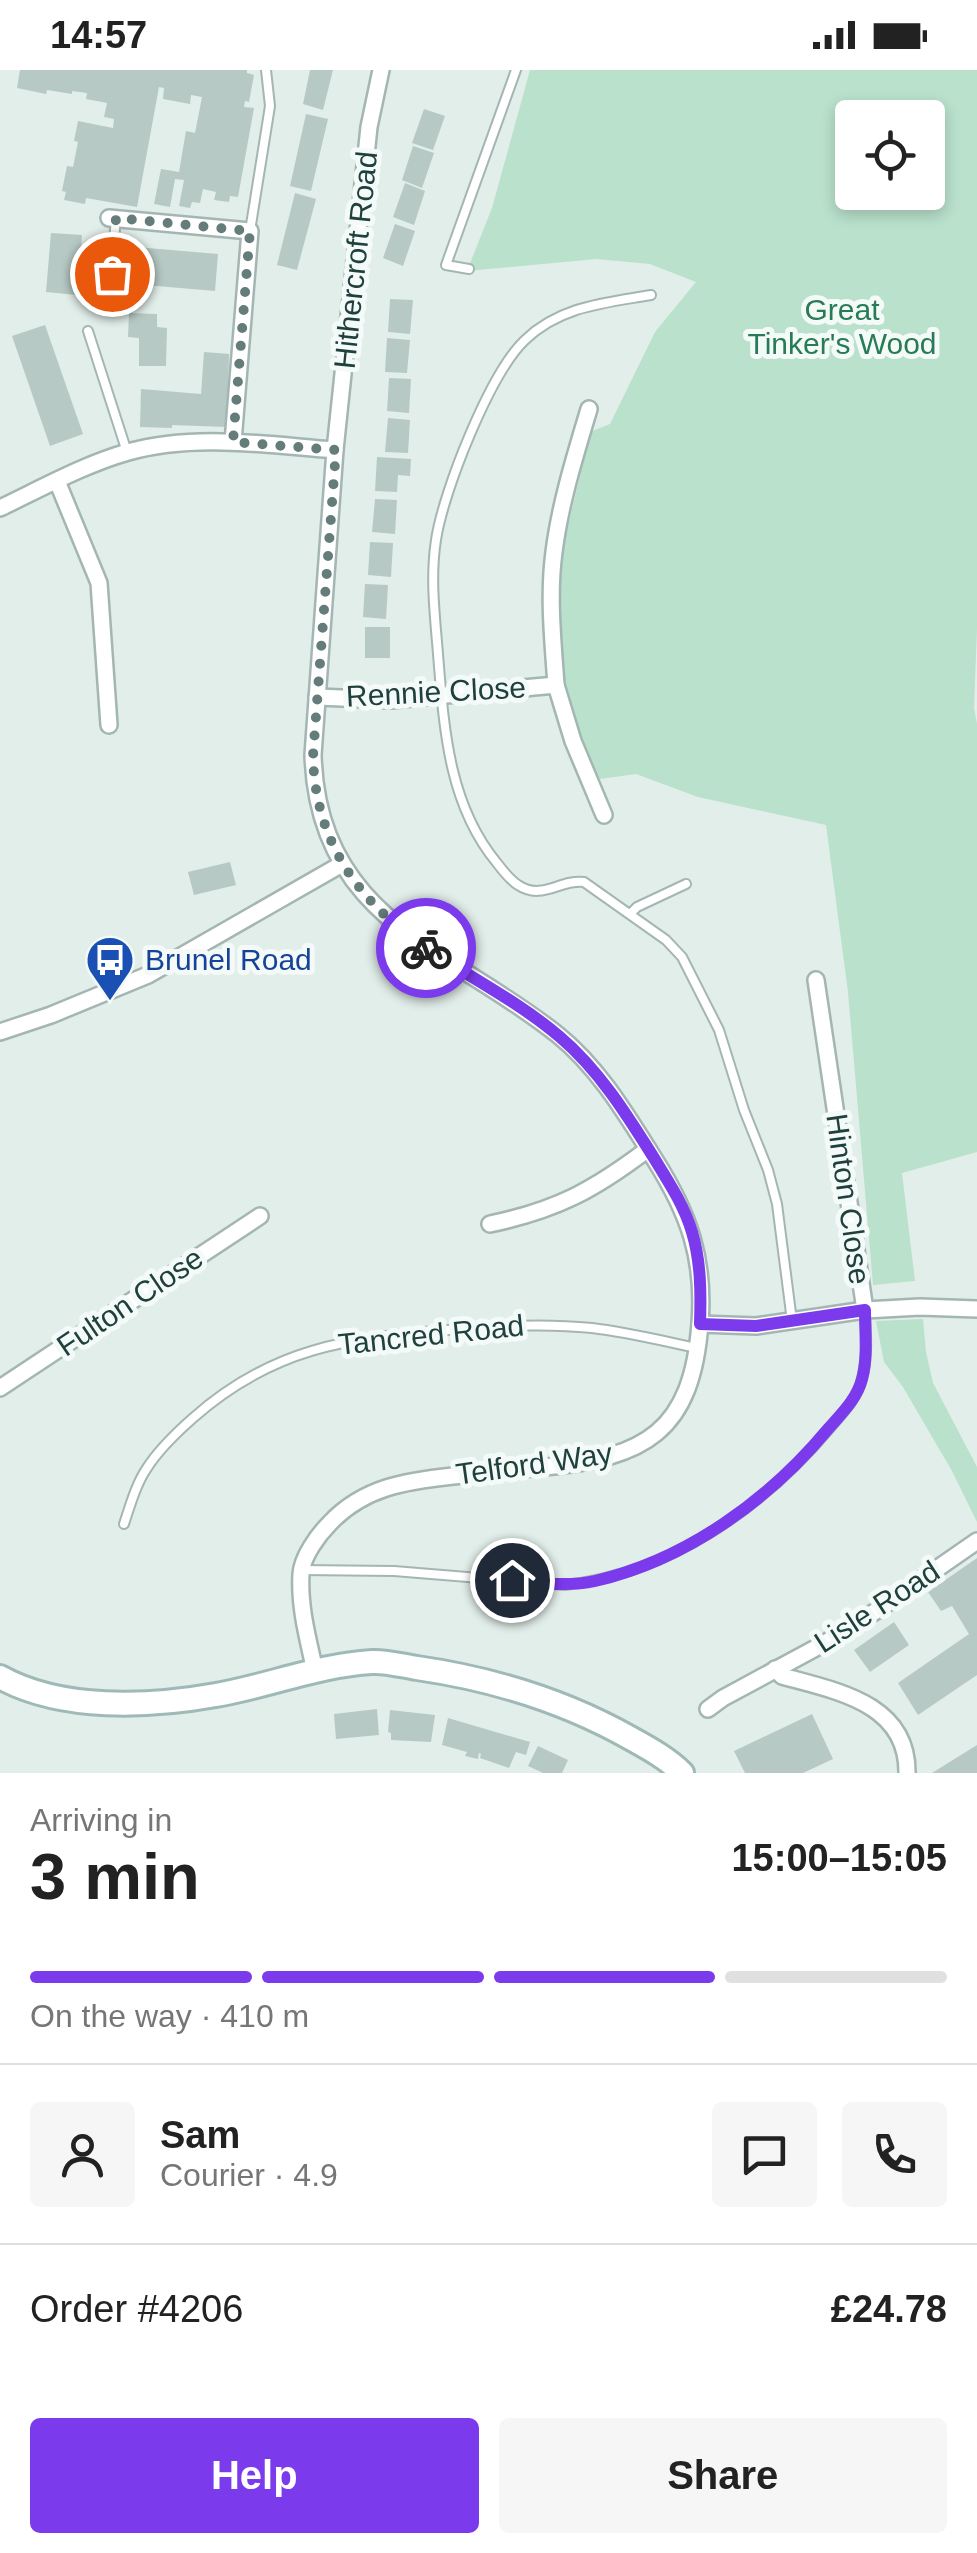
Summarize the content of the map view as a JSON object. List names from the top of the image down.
{
  "streets": {
    "street": [
      "Hithercroft Road",
      "Rennie Close",
      "Hinton Close",
      "Fulton Close",
      "Telford Way",
      "Lisle Road"
    ],
    "lane": ["Tancred Road"]
  },
  "crossings": [
    ["Hithercroft Road", "Telford Way"],
    ["Rennie Close", "Telford Way"],
    ["Hinton Close", "Telford Way"],
    ["Tancred Road", "Telford Way"]
  ],
  "parks": ["Great Tinker's Wood"],
  "places": {
    "bus stop": ["Brunel Road"]
  },
  "page": {
    "status": "14:57",
    "heading": ["3 min", "Arriving in", "15:00–15:05"],
    "panel": [
      "Sam",
      "Courier · 4.9",
      "Order #4206",
      "£24.78"
    ],
    "bar": "On the way · 410 m",
    "buttons": ["Help", "Share"]
  }
}
